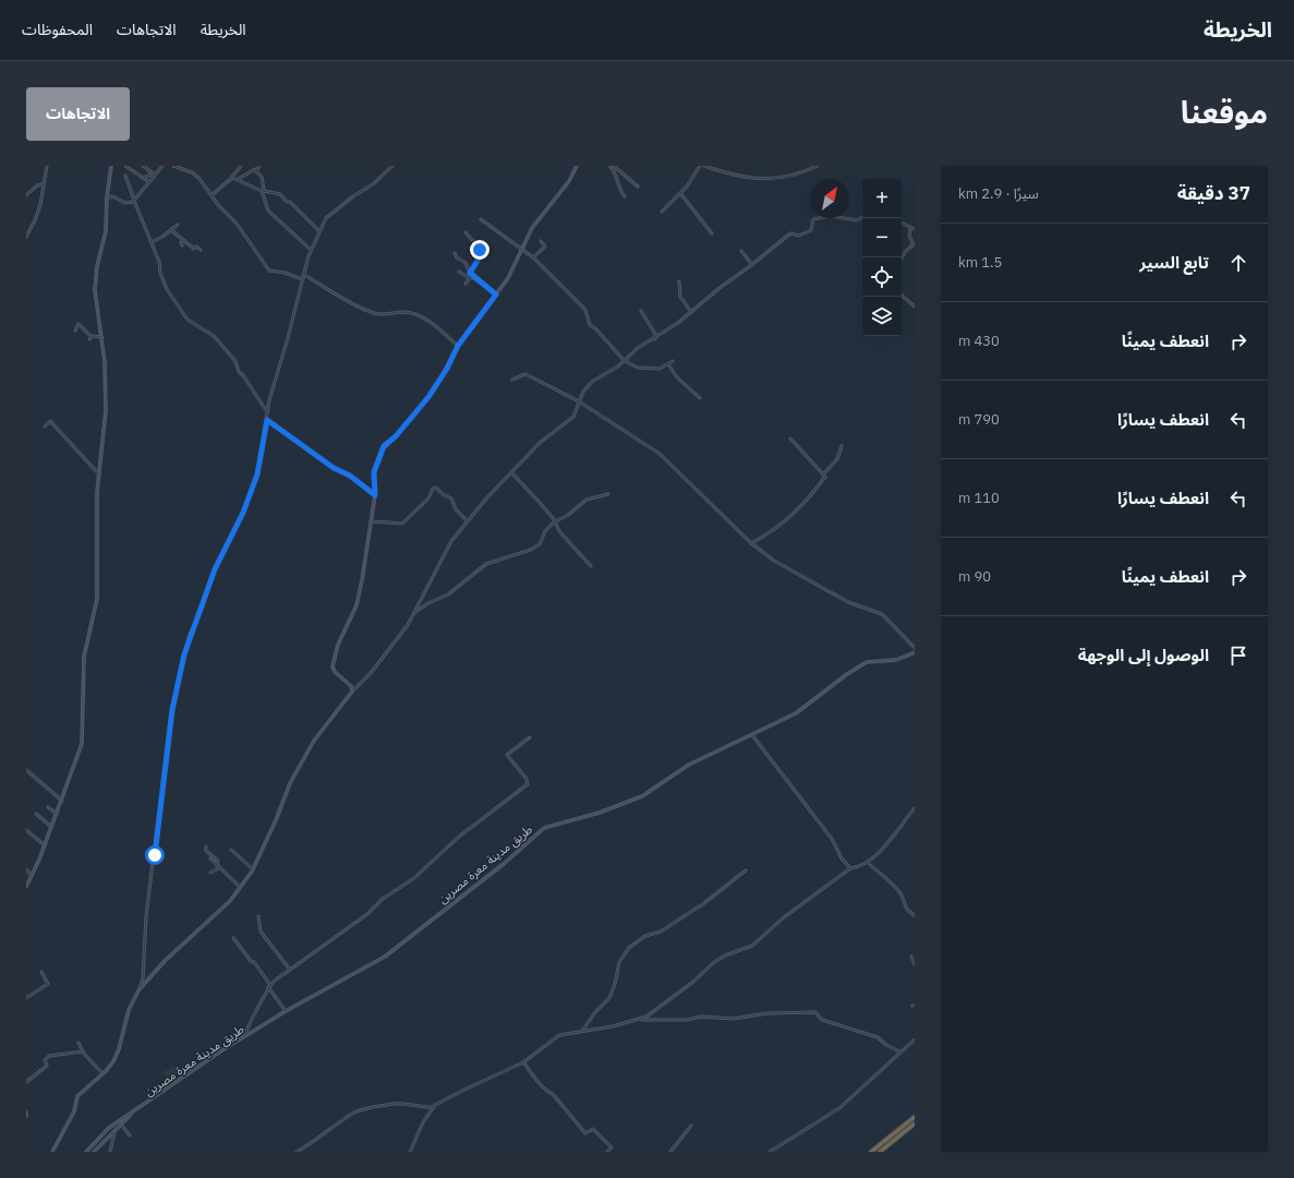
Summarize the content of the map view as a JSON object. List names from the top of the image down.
{
  "streets": {
    "street": ["طريق مدينة معرة مصرين"]
  },
  "north": "top right",
  "page": {
    "header": "الخريطة",
    "nav": ["الخريطة", "الاتجاهات", "المحفوظات"],
    "title": "موقعنا",
    "buttons": "الاتجاهات",
    "heading": ["37 دقيقة", "سيرًا · 2.9 km"],
    "map_buttons": ["+", "−"],
    "list": [
      ["تابع السير", "1.5 km"],
      ["انعطف يمينًا", "430 m"],
      ["انعطف يسارًا", "790 m"],
      ["انعطف يسارًا", "110 m"],
      ["انعطف يمينًا", "90 m"],
      "الوصول إلى الوجهة"
    ]
  }
}
